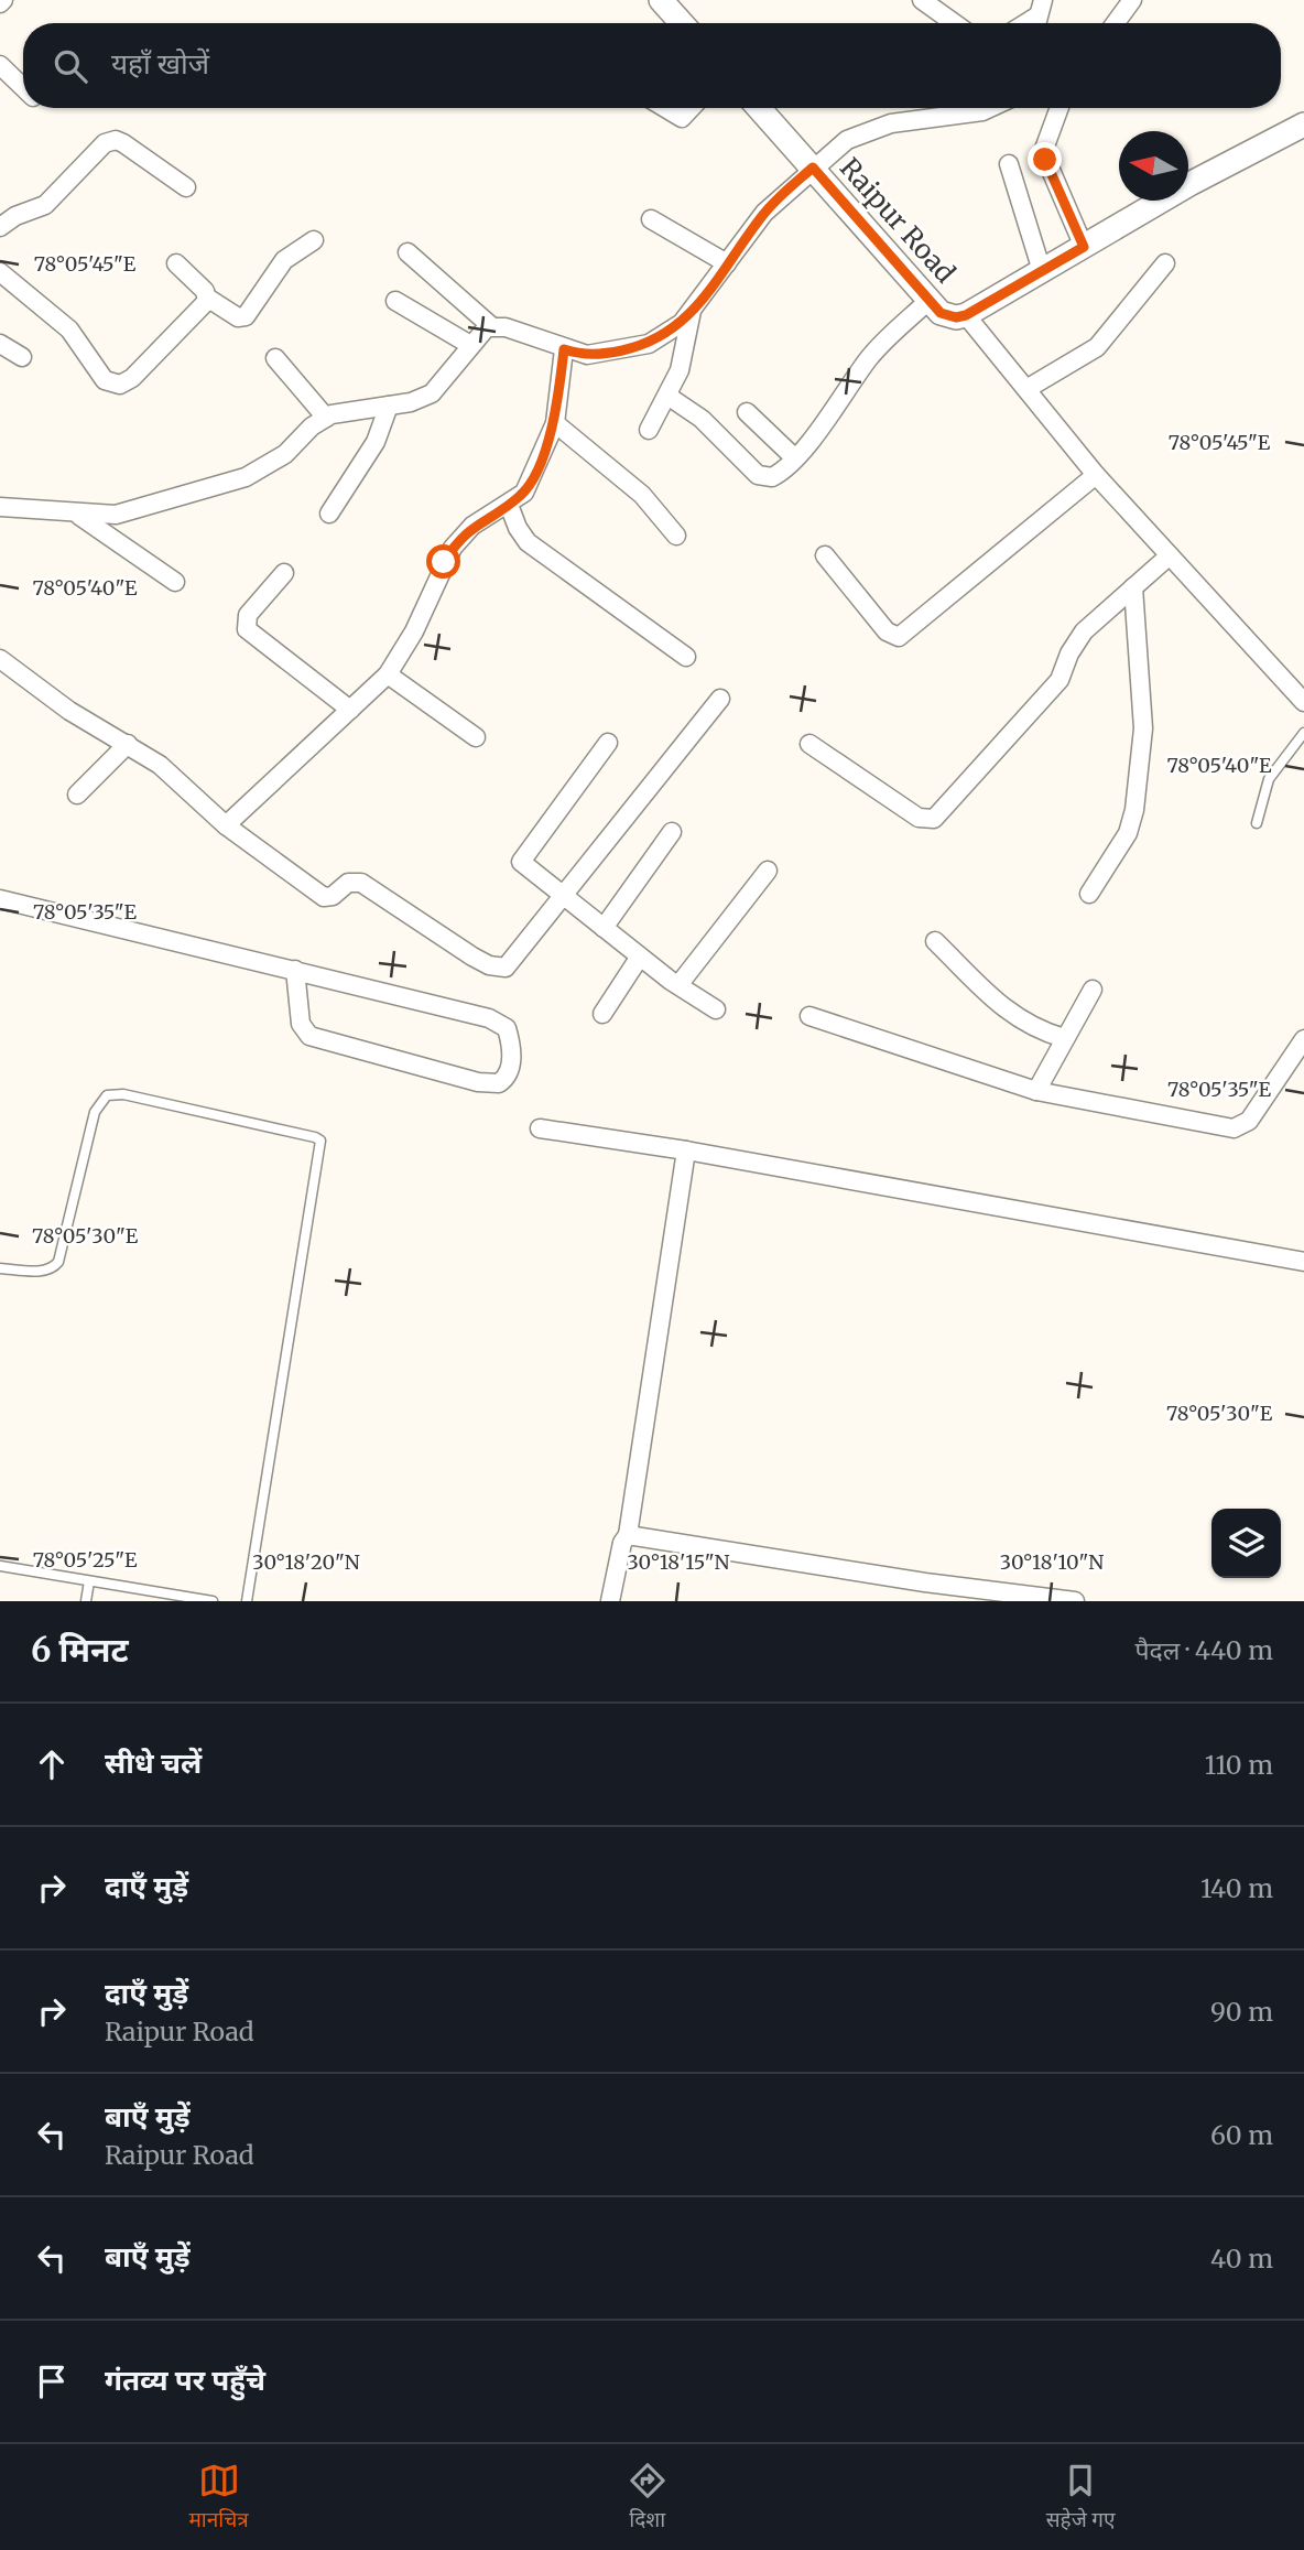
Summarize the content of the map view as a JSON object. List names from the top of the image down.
{
  "streets": {
    "main road": ["Raipur Road"]
  },
  "north": "left",
  "page": {
    "search": "यहाँ खोजें",
    "heading": ["6 मिनट", "पैदल · 440 m"],
    "list": [
      ["सीधे चलें", "110 m"],
      ["दाएँ मुड़ें", "140 m"],
      ["दाएँ मुड़ें", "Raipur Road", "90 m"],
      ["बाएँ मुड़ें", "Raipur Road", "60 m"],
      ["बाएँ मुड़ें", "40 m"],
      "गंतव्य पर पहुँचे"
    ],
    "nav": ["मानचित्र", "दिशा", "सहेजे गए"]
  },
  "coordinates": [
    "78°05'45\"E",
    "78°05'40\"E",
    "78°05'35\"E",
    "78°05'30\"E",
    "78°05'25\"E",
    "30°18'20\"N",
    "30°18'15\"N",
    "30°18'10\"N"
  ]
}
